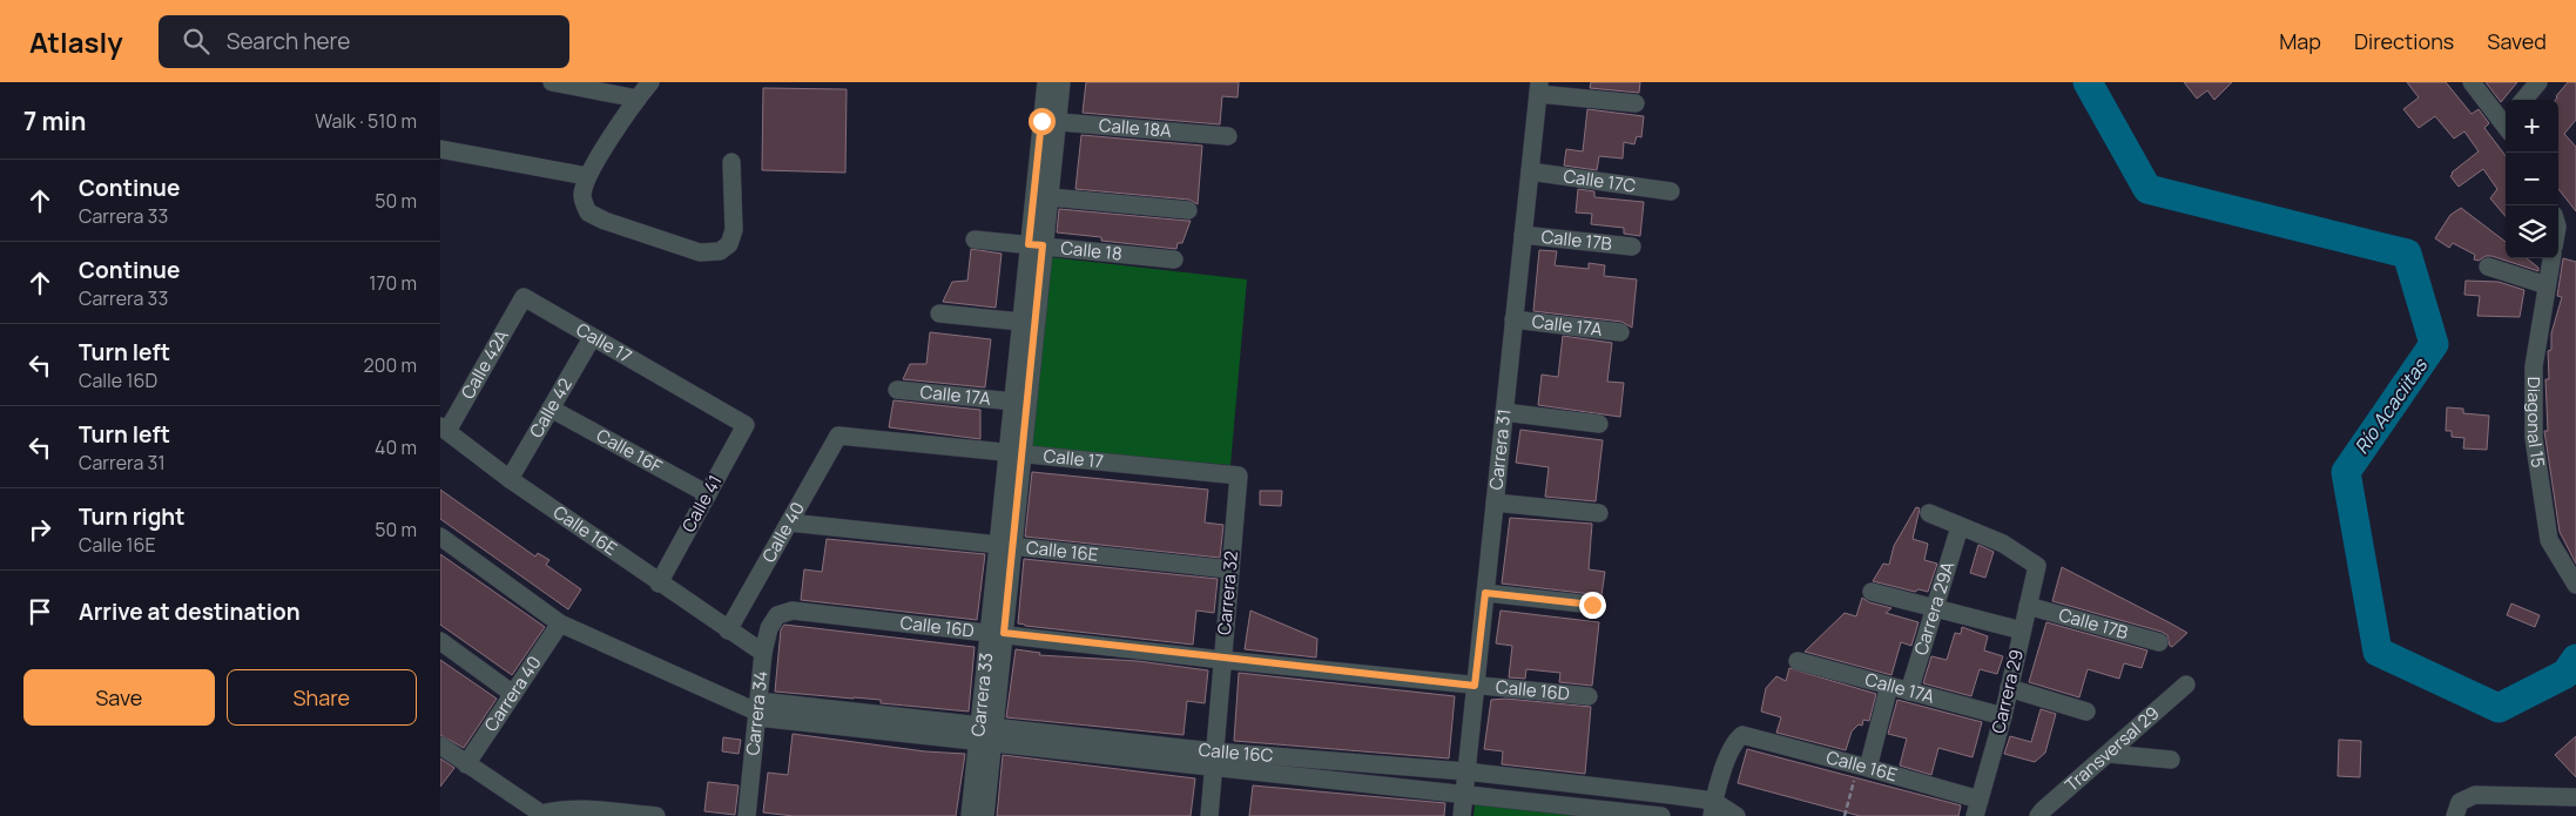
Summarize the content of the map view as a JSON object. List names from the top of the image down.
{
  "streets": {
    "street": [
      "Calle 18A",
      "Calle 17C",
      "Calle 17B",
      "Calle 18",
      "Calle 17A",
      "Calle 17",
      "Calle 42A",
      "Calle 42",
      "Diagonal 15",
      "Carrera 31",
      "Calle 16F",
      "Calle 41",
      "Calle 16E",
      "Calle 40",
      "Carrera 32",
      "Carrera 29A",
      "Calle 16D",
      "Carrera 29",
      "Carrera 40",
      "Carrera 33",
      "Carrera 34",
      "Transversal 29",
      "Calle 16C"
    ]
  },
  "crossings": [
    ["Calle 18A", "Carrera 33"],
    ["Calle 17C", "Carrera 31"],
    ["Calle 17B", "Carrera 31"],
    ["Calle 17B", "Carrera 29"],
    ["Calle 18", "Carrera 33"],
    ["Calle 17A", "Carrera 31"],
    ["Calle 17A", "Carrera 29A"],
    ["Calle 17A", "Carrera 29"],
    ["Calle 17A", "Carrera 33"],
    ["Calle 17", "Calle 42A"],
    ["Calle 17", "Calle 42"],
    ["Calle 17", "Calle 41"],
    ["Calle 17", "Calle 40"],
    ["Calle 17", "Carrera 32"],
    ["Calle 17", "Carrera 33"],
    ["Calle 42A", "Calle 16E"],
    ["Calle 42", "Calle 16F"],
    ["Calle 42", "Calle 16E"],
    ["Carrera 31", "Calle 16D"],
    ["Carrera 31", "Calle 16C"],
    ["Calle 16F", "Calle 41"],
    ["Calle 41", "Calle 16E"],
    ["Calle 16E", "Calle 40"],
    ["Calle 16E", "Carrera 32"],
    ["Calle 16E", "Carrera 29"],
    ["Calle 16E", "Carrera 33"],
    ["Calle 16E", "Carrera 34"],
    ["Calle 16E", "Calle 16C"],
    ["Carrera 32", "Calle 16D"],
    ["Carrera 32", "Calle 16C"],
    ["Carrera 29A", "Carrera 29"],
    ["Calle 16D", "Carrera 33"],
    ["Calle 16D", "Carrera 34"],
    ["Carrera 40", "Calle 16C"],
    ["Carrera 33", "Calle 16C"],
    ["Carrera 34", "Calle 16C"]
  ],
  "water": ["Río Acaciitas"],
  "page": {
    "header": "Atlasly",
    "search": "Search here",
    "nav": ["Map", "Directions", "Saved"],
    "heading": ["7 min", "Walk · 510 m"],
    "map_buttons": ["+", "−"],
    "list": [
      ["Continue", "Carrera 33", "50 m"],
      ["Continue", "Carrera 33", "170 m"],
      ["Turn left", "Calle 16D", "200 m"],
      ["Turn left", "Carrera 31", "40 m"],
      ["Turn right", "Calle 16E", "50 m"],
      "Arrive at destination"
    ],
    "buttons": ["Save", "Share"]
  }
}
